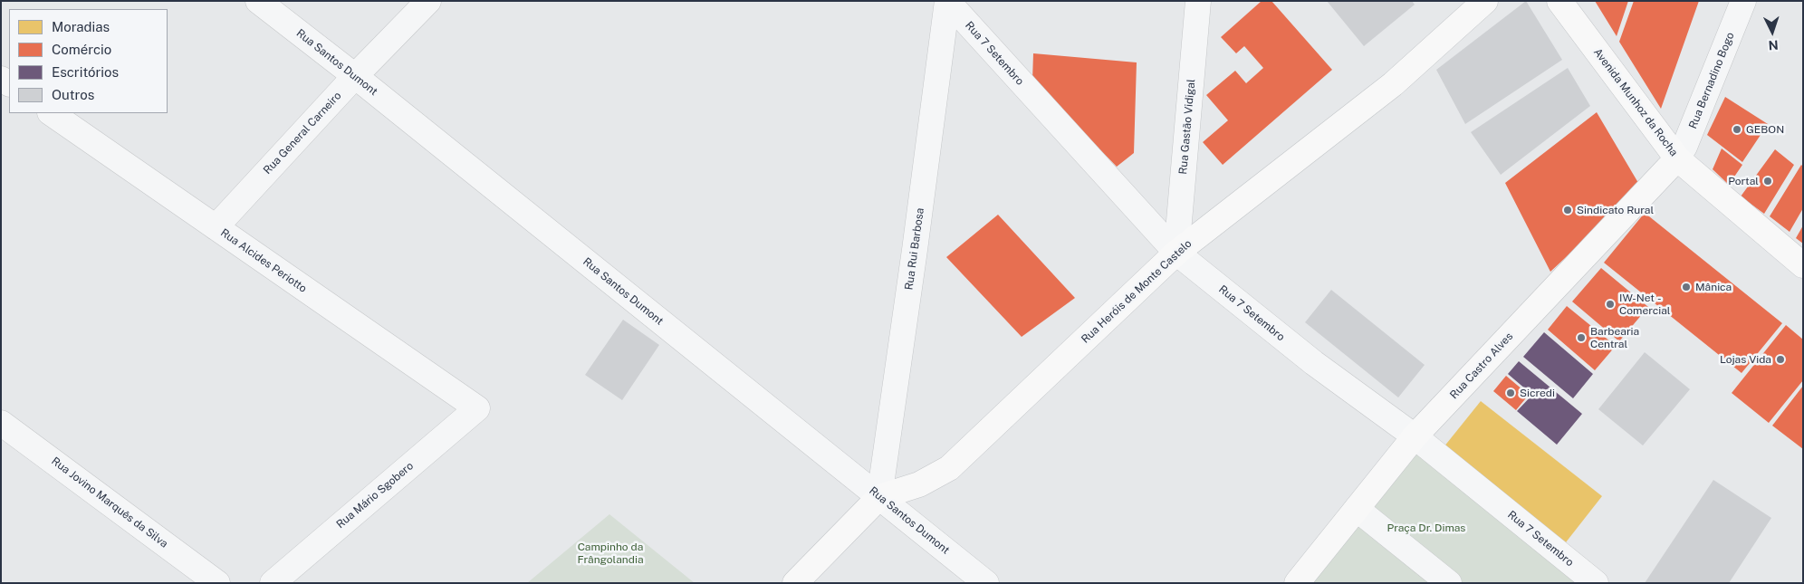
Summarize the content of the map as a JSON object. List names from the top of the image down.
{
  "streets": {
    "main road": ["Avenida Munhoz da Rocha", "Rua Heróis de Monte Castelo", "Rua Castro Alves"],
    "street": [
      "Rua 7 Setembro",
      "Rua Santos Dumont",
      "Rua Bernadino Bogo",
      "Rua Gastão Vidigal",
      "Rua General Carneiro",
      "Rua Rui Barbosa",
      "Rua Alcides Periotto",
      "Rua Mário Sgobero",
      "Rua Jovino Marquês da Silva"
    ]
  },
  "crossings": [
    ["Rua 7 Setembro", "Rua Gastão Vidigal"],
    ["Rua 7 Setembro", "Rua Rui Barbosa"],
    ["Rua 7 Setembro", "Rua Heróis de Monte Castelo"],
    ["Rua 7 Setembro", "Rua Castro Alves"],
    ["Rua Santos Dumont", "Rua General Carneiro"],
    ["Rua Santos Dumont", "Rua Rui Barbosa"],
    ["Rua Santos Dumont", "Rua Heróis de Monte Castelo"],
    ["Rua Bernadino Bogo", "Avenida Munhoz da Rocha"],
    ["Rua Bernadino Bogo", "Rua Castro Alves"],
    ["Avenida Munhoz da Rocha", "Rua Castro Alves"],
    ["Rua Gastão Vidigal", "Rua Heróis de Monte Castelo"],
    ["Rua General Carneiro", "Rua Alcides Periotto"],
    ["Rua Rui Barbosa", "Rua Heróis de Monte Castelo"],
    ["Rua Alcides Periotto", "Rua Mário Sgobero"]
  ],
  "parks": ["Praça Dr. Dimas", "Campinho da Frângolandia"],
  "places": [
    "GEBON",
    "Portal",
    "Sindicato Rural",
    "Mânica",
    "IW-Net - Comercial",
    "Barbearia Central",
    "Lojas Vida",
    "Sicredi"
  ],
  "legend": [
    "Moradias",
    "Comércio",
    "Escritórios",
    "Outros"
  ],
  "north": "bottom"
}
